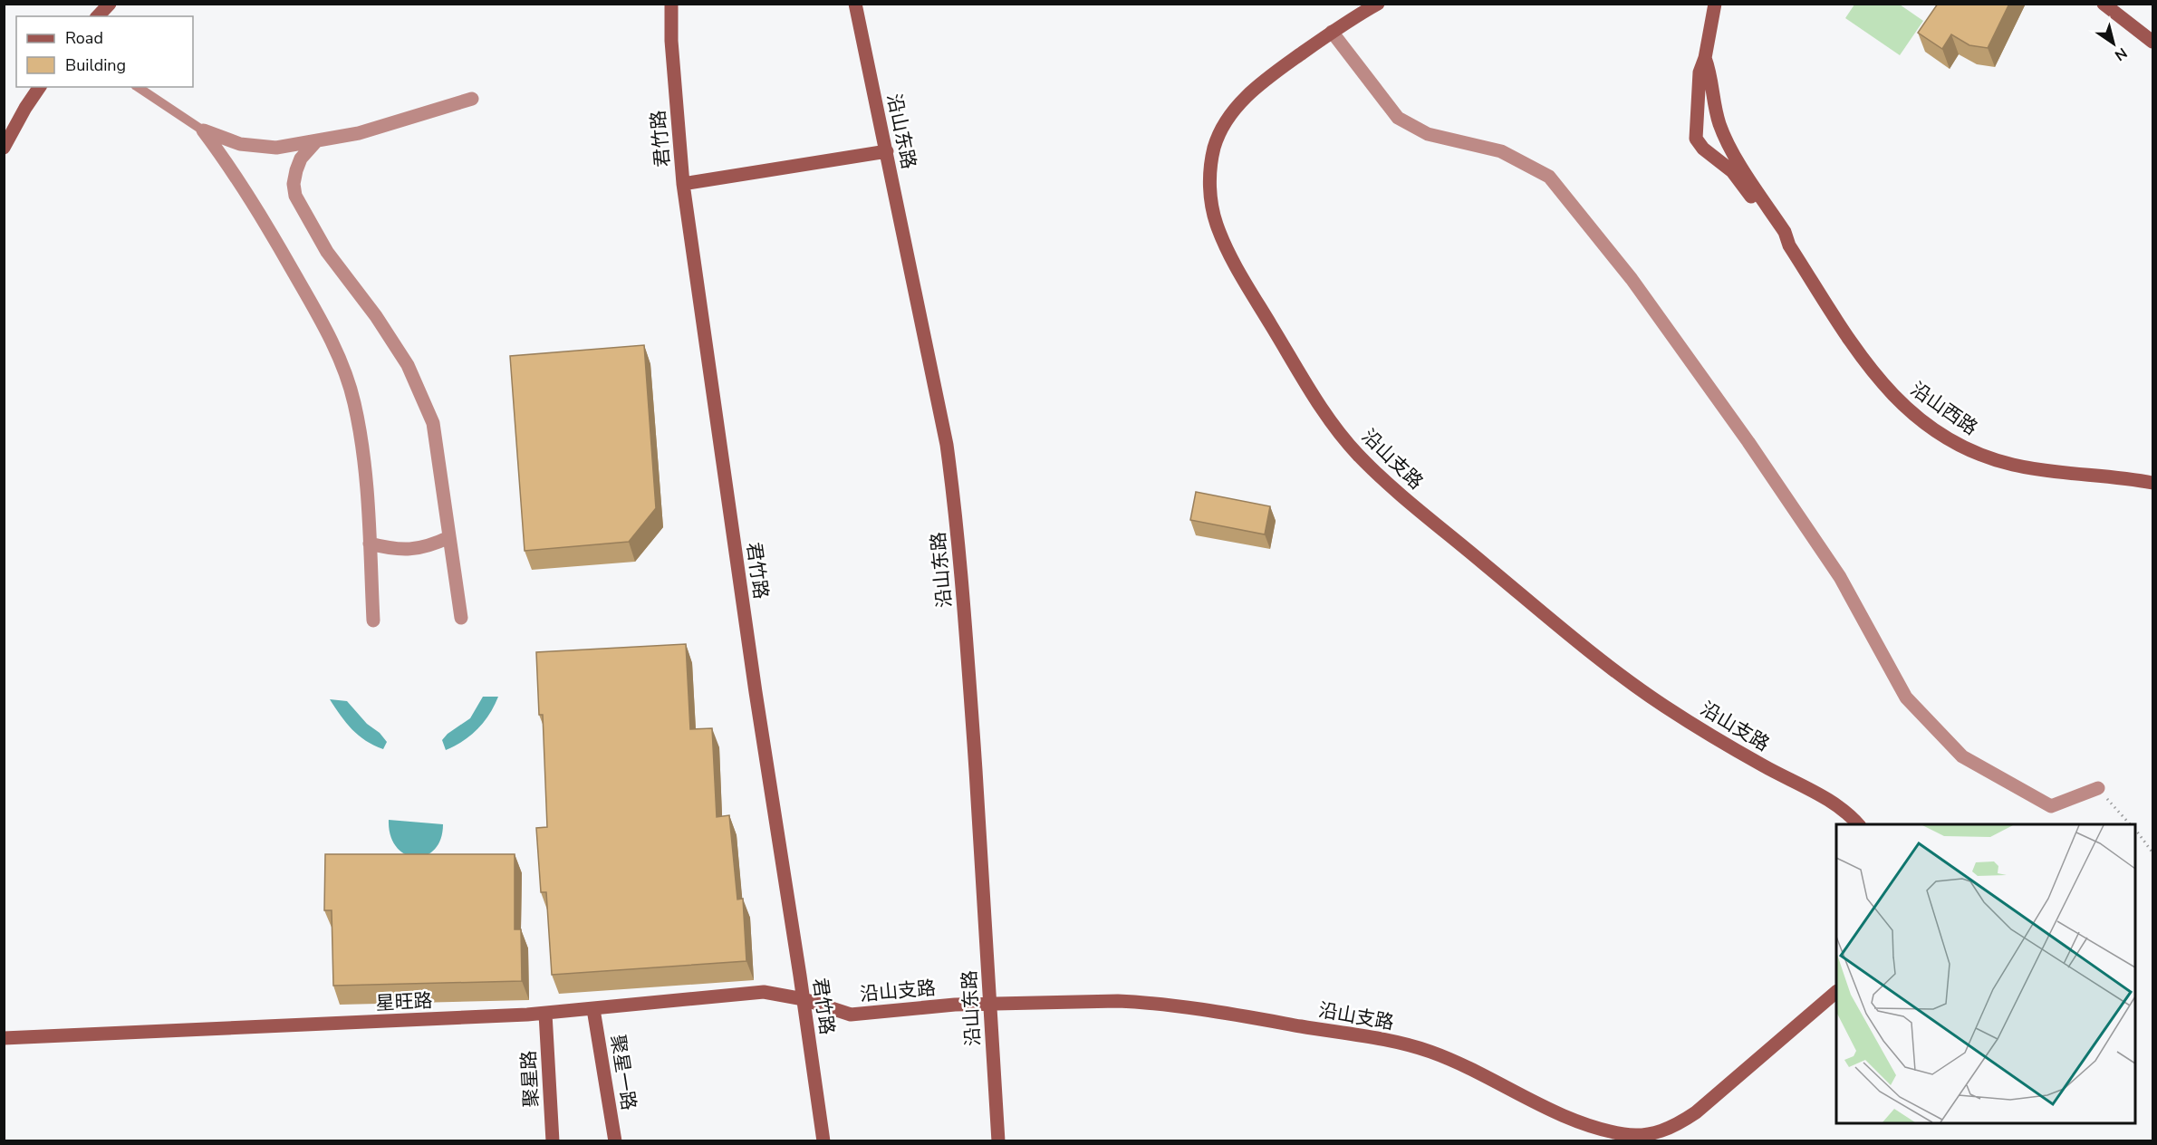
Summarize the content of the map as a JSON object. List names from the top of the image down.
{
  "streets": {
    "street": [
      "沿山东路",
      "君竹路",
      "沿山西路",
      "沿山支路",
      "星旺路",
      "聚星一路",
      "聚星路"
    ]
  },
  "crossings": [
    ["沿山东路", "沿山支路"],
    ["君竹路", "沿山支路"],
    ["君竹路", "星旺路"],
    ["沿山支路", "星旺路"],
    ["星旺路", "聚星一路"],
    ["星旺路", "聚星路"]
  ],
  "legend": ["Road", "Building"],
  "north": "bottom right"
}
